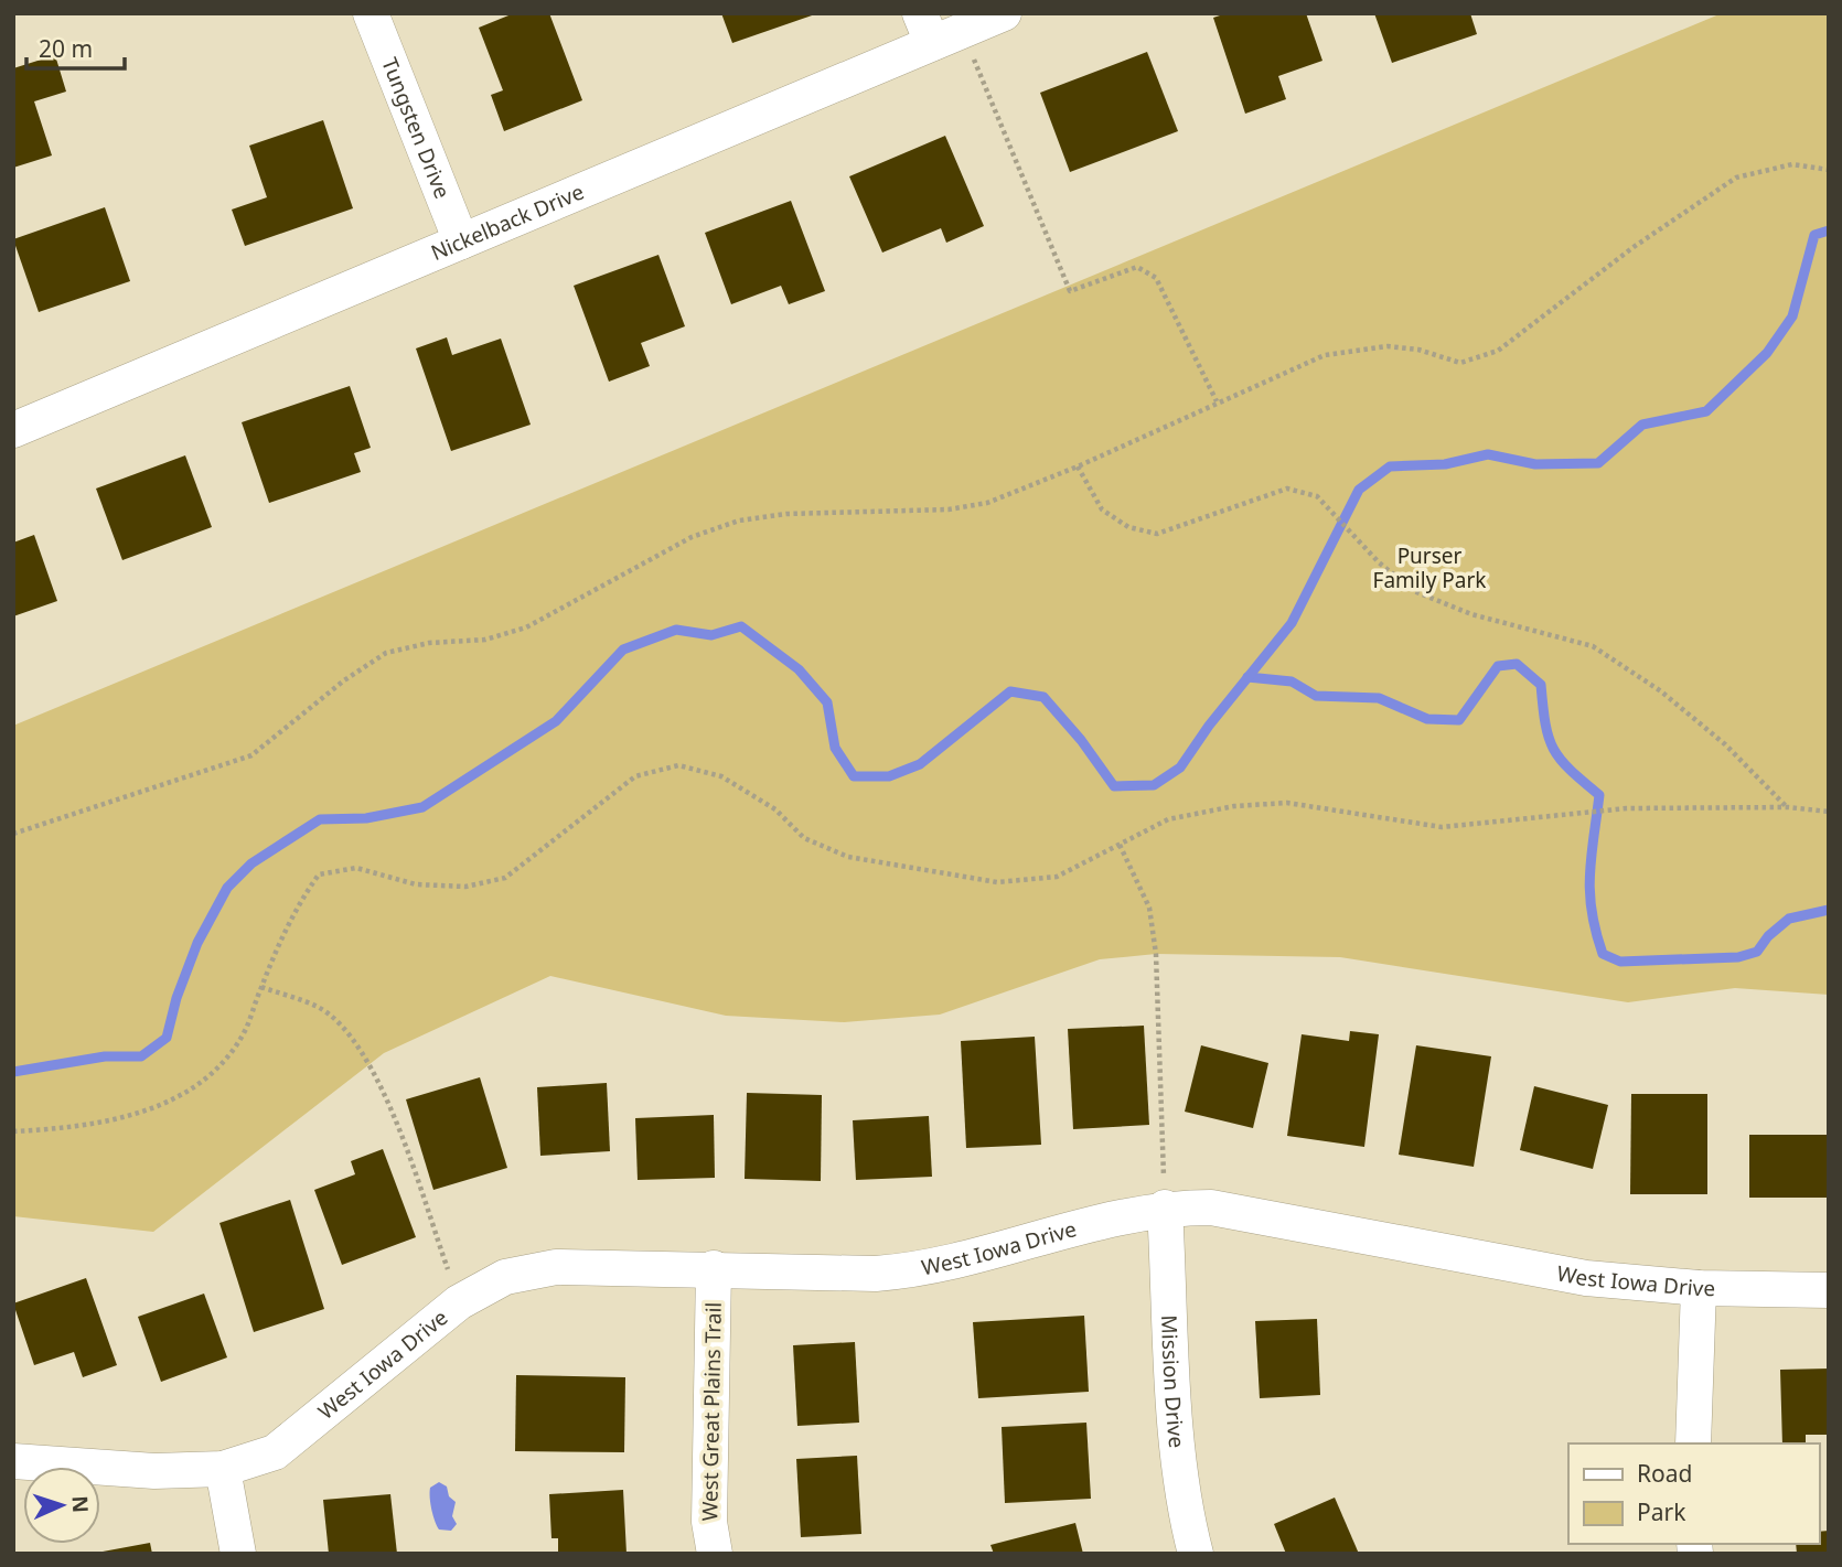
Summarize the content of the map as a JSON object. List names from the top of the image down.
{
  "streets": {
    "street": [
      "Tungsten Drive",
      "Nickelback Drive",
      "West Iowa Drive",
      "Mission Drive",
      "West Great Plains Trail"
    ]
  },
  "crossings": [
    ["Tungsten Drive", "Nickelback Drive"],
    ["West Iowa Drive", "Mission Drive"],
    ["West Iowa Drive", "West Great Plains Trail"]
  ],
  "parks": ["Purser Family Park"],
  "legend": ["Road", "Park"],
  "scale_bar": "20 m",
  "north": "right"
}
